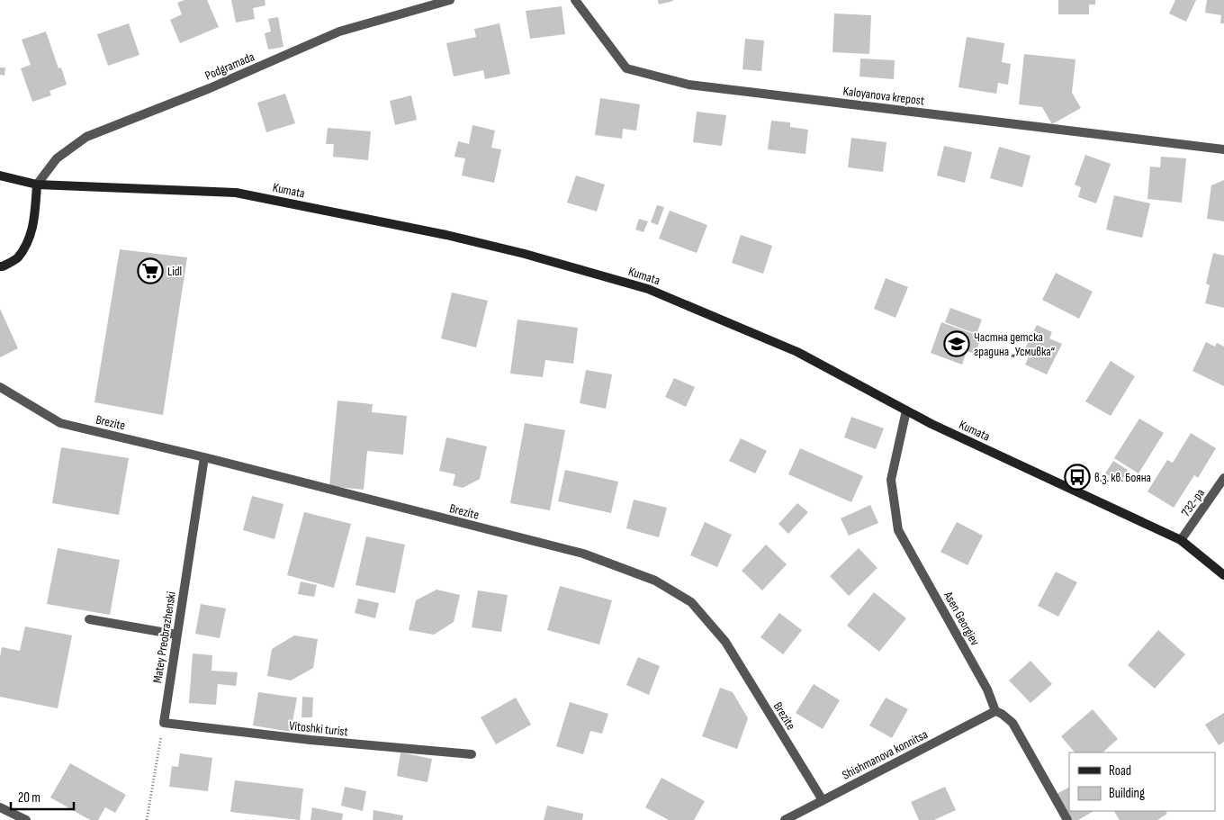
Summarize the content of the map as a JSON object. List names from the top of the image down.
{
  "streets": {
    "main road": ["Kumata"],
    "street": [
      "Podgramada",
      "Kaloyanova krepost",
      "Brezite",
      "732-ра",
      "Asen Georgiev",
      "Matey Preobrazhenski",
      "Vitoshki turist",
      "Shishmanova konnitsa"
    ]
  },
  "crossings": [
    ["Podgramada", "Kumata"],
    ["Kumata", "732-ра"],
    ["Kumata", "Asen Georgiev"],
    ["Brezite", "Matey Preobrazhenski"],
    ["Brezite", "Shishmanova konnitsa"],
    ["Asen Georgiev", "Shishmanova konnitsa"],
    ["Matey Preobrazhenski", "Vitoshki turist"]
  ],
  "places": {
    "supermarket": ["Lidl"],
    "school or university": ["Частна детска градина „Усмивка“"],
    "bus stop": ["в.з. кв. Бояна"]
  },
  "legend": ["Road", "Building"],
  "scale_bar": "20 m"
}
